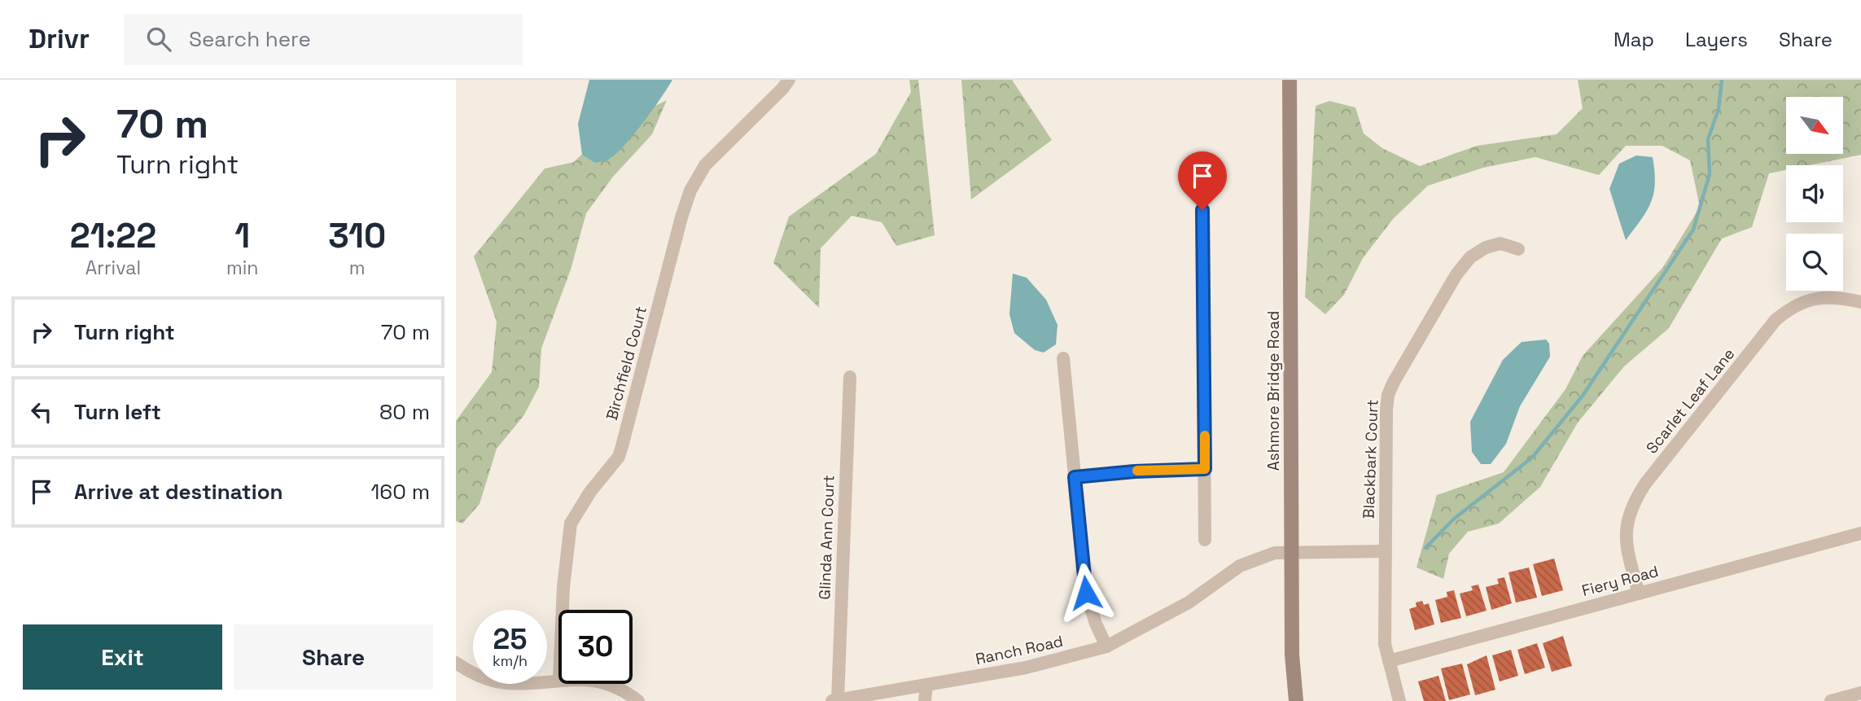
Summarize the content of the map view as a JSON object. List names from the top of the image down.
{
  "streets": {
    "main road": ["Ashmore Bridge Road"],
    "street": [
      "Birchfield Court",
      "Scarlet Leaf Lane",
      "Blackbark Court",
      "Glinda Ann Court",
      "Fiery Road",
      "Ranch Road"
    ]
  },
  "crossings": [
    ["Ashmore Bridge Road", "Ranch Road"],
    ["Scarlet Leaf Lane", "Fiery Road"],
    ["Blackbark Court", "Fiery Road"],
    ["Blackbark Court", "Ranch Road"],
    ["Glinda Ann Court", "Ranch Road"]
  ],
  "north": "bottom right",
  "page": {
    "header": "Drivr",
    "search": "Search here",
    "nav": ["Map", "Layers", "Share"],
    "turn": ["70 m", "Turn right"],
    "eta": [
      "21:22",
      "Arrival",
      "1",
      "min",
      "310",
      "m"
    ],
    "list": [
      {
        "name": "Turn right",
        "value": "70 m"
      },
      {
        "name": "Turn left",
        "value": "80 m"
      },
      {
        "name": "Arrive at destination",
        "value": "160 m"
      }
    ],
    "speed": "25 km/h",
    "limit": "30",
    "buttons": ["Exit", "Share"]
  }
}
